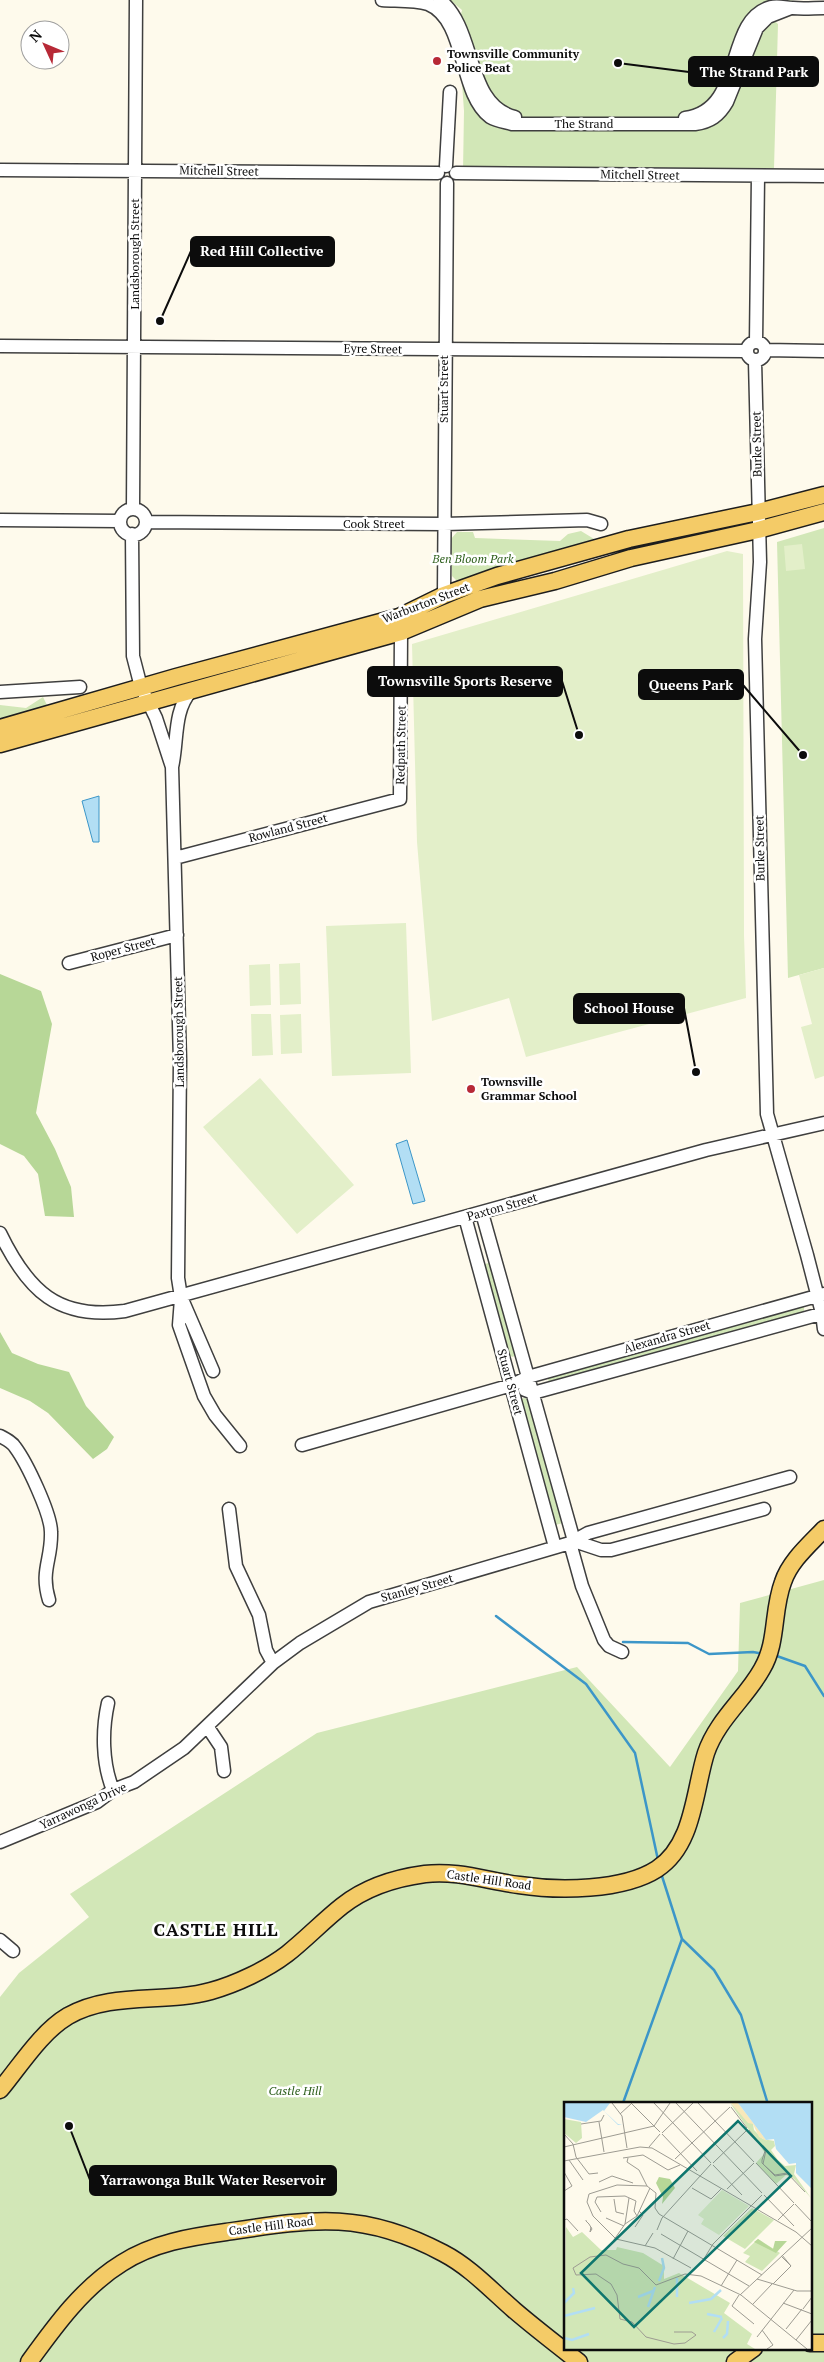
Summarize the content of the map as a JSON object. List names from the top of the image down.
{
  "streets": {
    "main road": ["Warburton Street", "Castle Hill Road"],
    "street": [
      "The Strand",
      "Mitchell Street",
      "Landsborough Street",
      "Eyre Street",
      "Stuart Street",
      "Burke Street",
      "Cook Street",
      "Redpath Street",
      "Rowland Street",
      "Roper Street",
      "Paxton Street",
      "Alexandra Street",
      "Stanley Street",
      "Yarrawonga Drive"
    ]
  },
  "crossings": [
    ["Mitchell Street", "Landsborough Street"],
    ["Mitchell Street", "Stuart Street"],
    ["Landsborough Street", "Eyre Street"],
    ["Landsborough Street", "Cook Street"],
    ["Landsborough Street", "Warburton Street"],
    ["Landsborough Street", "Rowland Street"],
    ["Landsborough Street", "Roper Street"],
    ["Landsborough Street", "Paxton Street"],
    ["Eyre Street", "Stuart Street"],
    ["Eyre Street", "Burke Street"],
    ["Stuart Street", "Cook Street"],
    ["Stuart Street", "Warburton Street"],
    ["Stuart Street", "Paxton Street"],
    ["Stuart Street", "Alexandra Street"],
    ["Stuart Street", "Stanley Street"],
    ["Burke Street", "Warburton Street"],
    ["Burke Street", "Paxton Street"],
    ["Burke Street", "Alexandra Street"],
    ["Warburton Street", "Redpath Street"],
    ["Redpath Street", "Rowland Street"],
    ["Stanley Street", "Yarrawonga Drive"]
  ],
  "districts": ["CASTLE HILL"],
  "parks": ["Ben Bloom Park", "Castle Hill"],
  "places": [
    "Townsville Community Police Beat",
    "The Strand Park",
    "Red Hill Collective",
    "Townsville Sports Reserve",
    "Queens Park",
    "School House",
    "Townsville Grammar School",
    "Yarrawonga Bulk Water Reservoir"
  ],
  "north": "top left"
}
